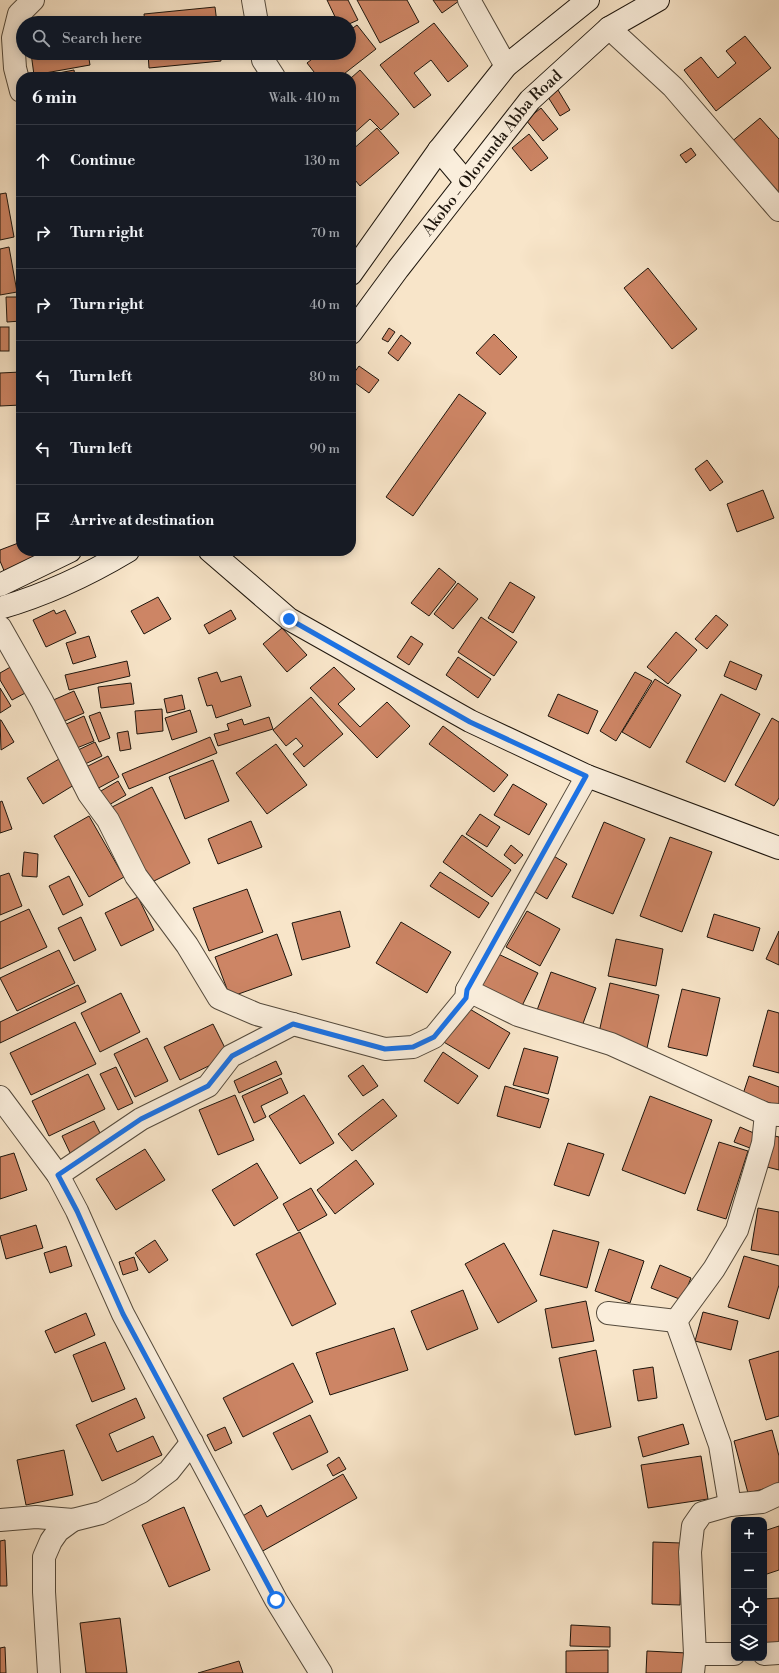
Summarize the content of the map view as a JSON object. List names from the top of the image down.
{
  "streets": {
    "street": ["Akobo - Olorunda Abba Road"]
  },
  "page": {
    "search": "Search here",
    "heading": ["6 min", "Walk · 410 m"],
    "list": [
      ["Continue", "130 m"],
      ["Turn right", "70 m"],
      ["Turn right", "40 m"],
      ["Turn left", "80 m"],
      ["Turn left", "90 m"],
      "Arrive at destination"
    ],
    "map_buttons": ["+", "−"]
  }
}
